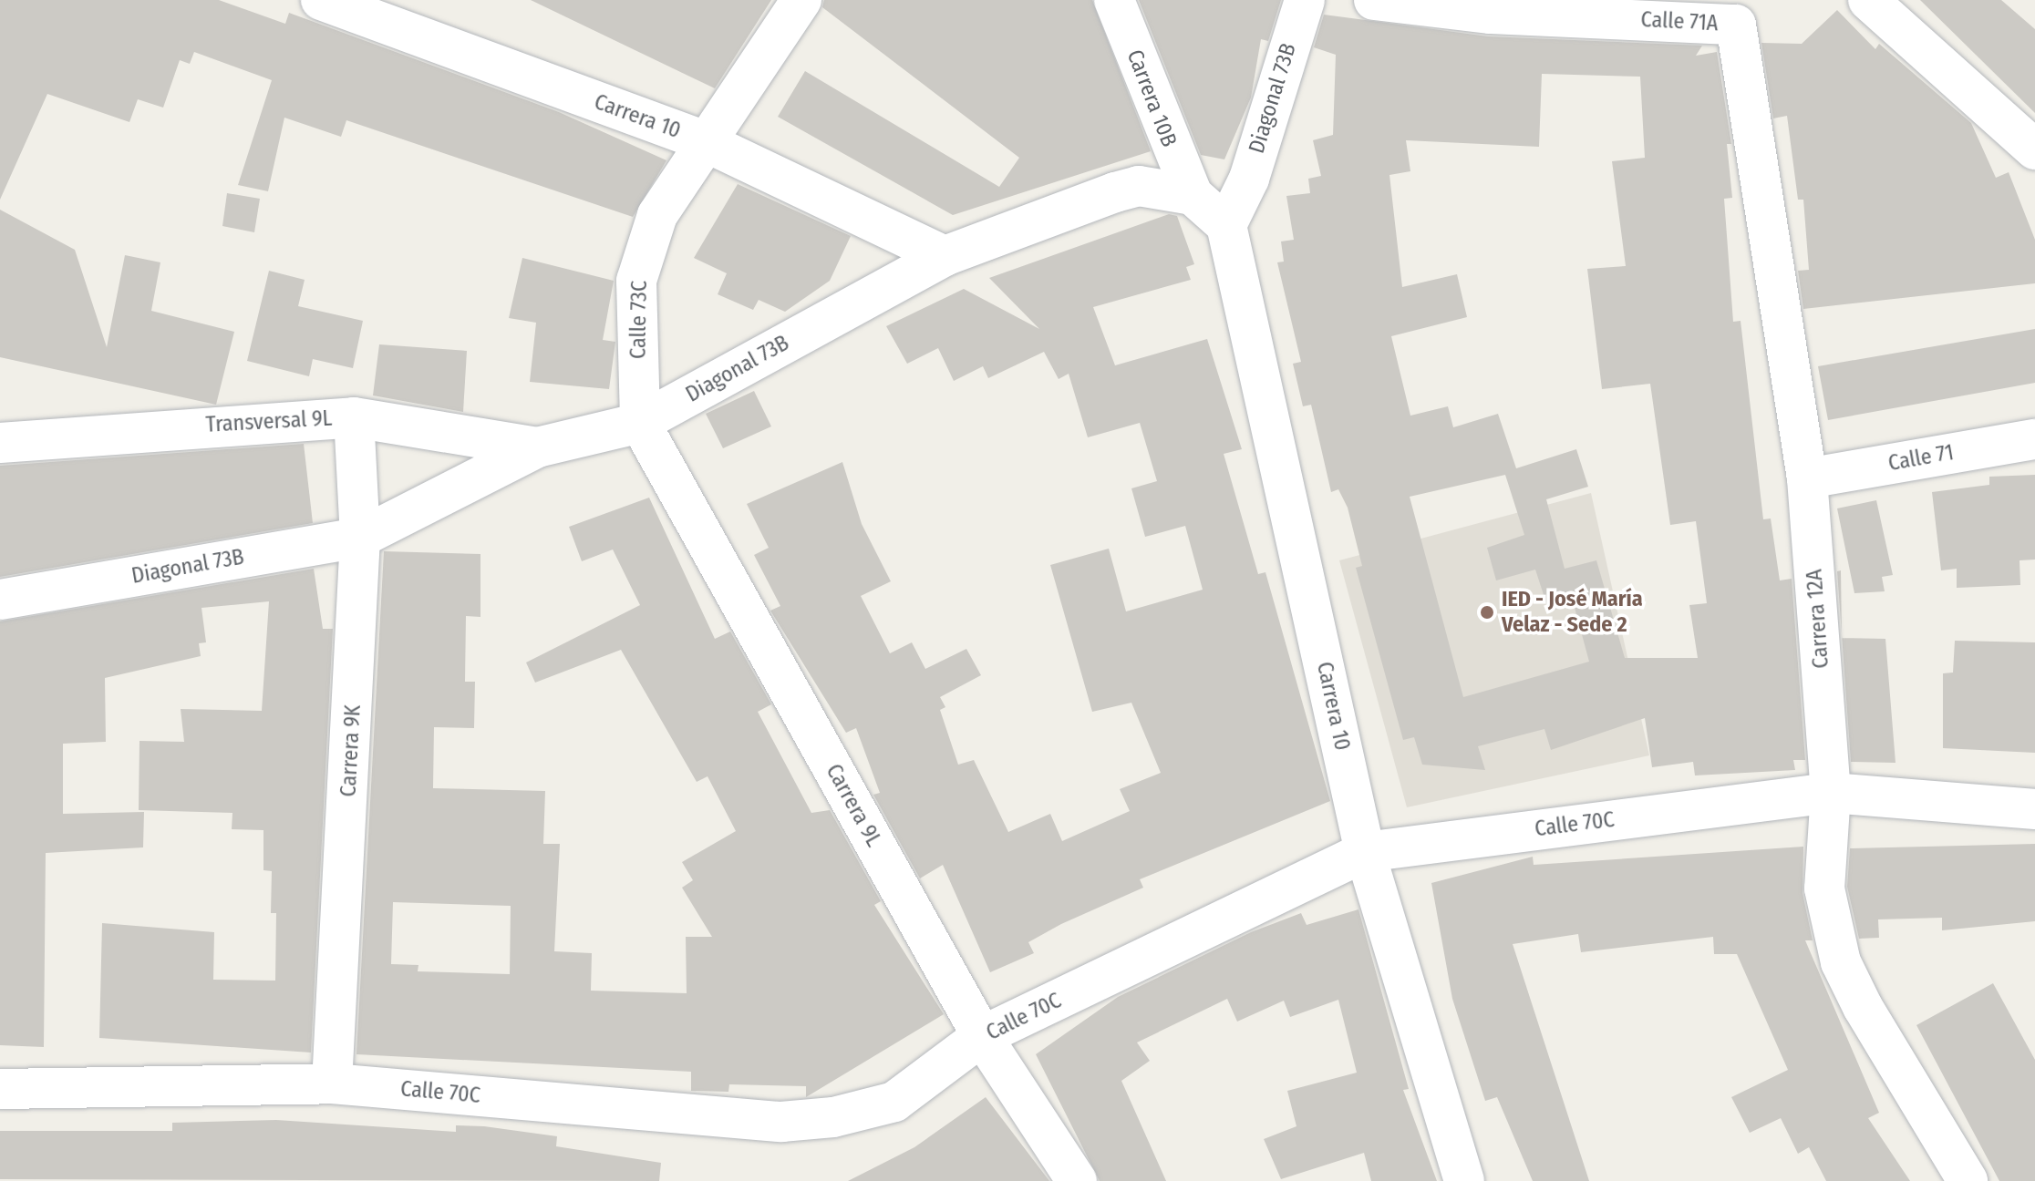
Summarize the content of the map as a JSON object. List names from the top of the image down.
{
  "streets": {
    "street": [
      "Calle 71A",
      "Carrera 10B",
      "Diagonal 73B",
      "Carrera 10",
      "Calle 73C",
      "Transversal 9L",
      "Calle 71",
      "Carrera 12A",
      "Carrera 9K",
      "Carrera 9L",
      "Calle 70C"
    ]
  },
  "crossings": [
    ["Calle 71A", "Carrera 12A"],
    ["Carrera 10B", "Diagonal 73B"],
    ["Diagonal 73B", "Carrera 10"],
    ["Diagonal 73B", "Calle 73C"],
    ["Diagonal 73B", "Transversal 9L"],
    ["Diagonal 73B", "Carrera 9K"],
    ["Diagonal 73B", "Carrera 9L"],
    ["Carrera 10", "Calle 73C"],
    ["Carrera 10", "Calle 70C"],
    ["Calle 73C", "Carrera 9L"],
    ["Transversal 9L", "Carrera 9K"],
    ["Calle 71", "Carrera 12A"],
    ["Carrera 12A", "Calle 70C"],
    ["Carrera 9K", "Calle 70C"],
    ["Carrera 9L", "Calle 70C"]
  ],
  "places": ["IED - José María Velaz - Sede 2"]
}
